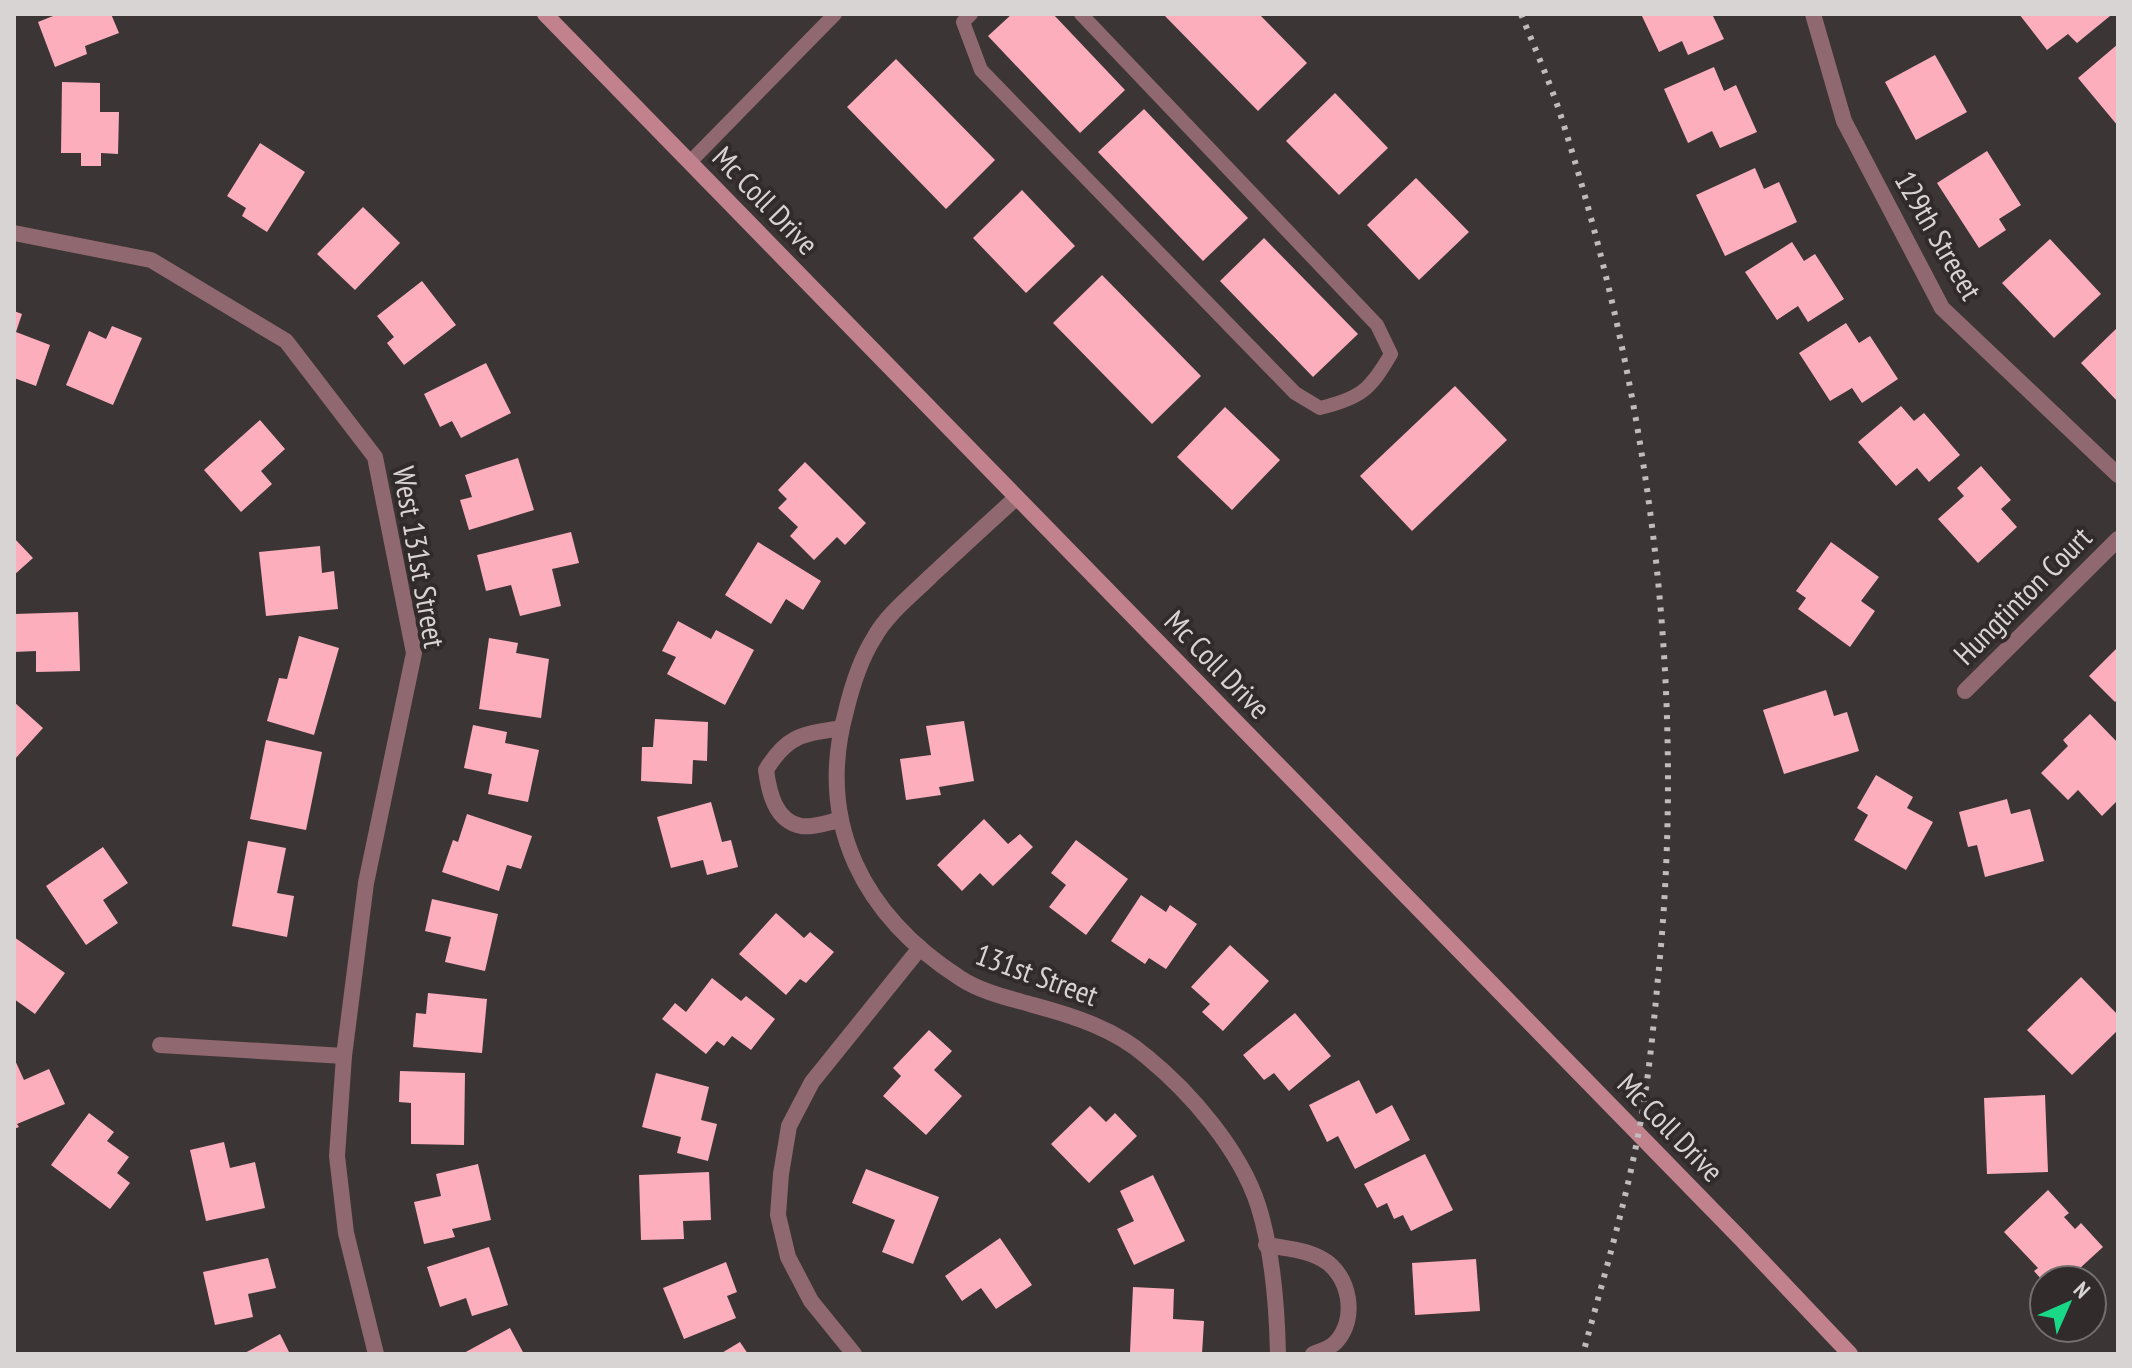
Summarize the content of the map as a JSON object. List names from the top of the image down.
{
  "streets": {
    "main road": ["Mc Coll Drive"],
    "street": [
      "129th Streeet",
      "West 131st Street",
      "Hungtinton Court",
      "131st Street"
    ]
  },
  "crossings": [
    ["Mc Coll Drive", "131st Street"]
  ],
  "north": "top right"
}
